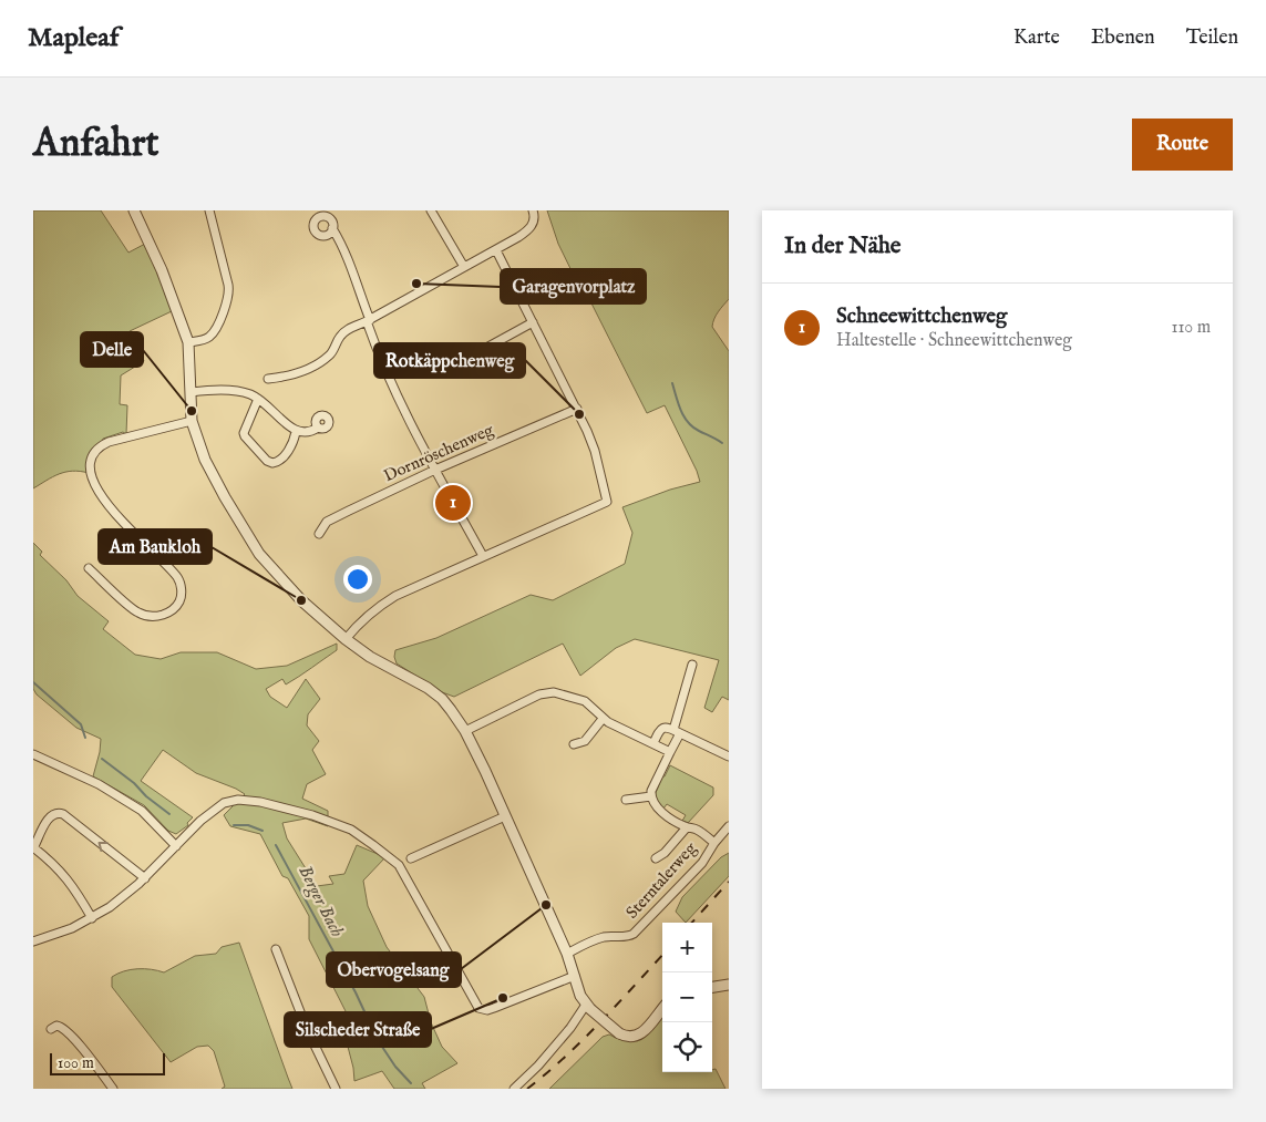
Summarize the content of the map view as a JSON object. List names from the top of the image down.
{
  "streets": {
    "street": ["Dornröschenweg", "Sterntalerweg"]
  },
  "water": ["Berger Bach"],
  "places": [
    "Garagenvorplatz",
    "Delle",
    "Rotkäppchenweg",
    "Am Baukloh",
    "Obervogelsang",
    "Silscheder Straße"
  ],
  "scale_bar": "100 m",
  "page": {
    "header": "Mapleaf",
    "nav": ["Karte", "Ebenen", "Teilen"],
    "buttons": "Route",
    "title": "Anfahrt",
    "heading": "In der Nähe",
    "list": [
      {
        "mark": "1",
        "name": "Schneewittchenweg",
        "note": "Haltestelle · Schneewittchenweg",
        "value": "110 m"
      }
    ],
    "pins": "1",
    "map_buttons": ["+", "−"],
    "scale": "100 m"
  }
}
